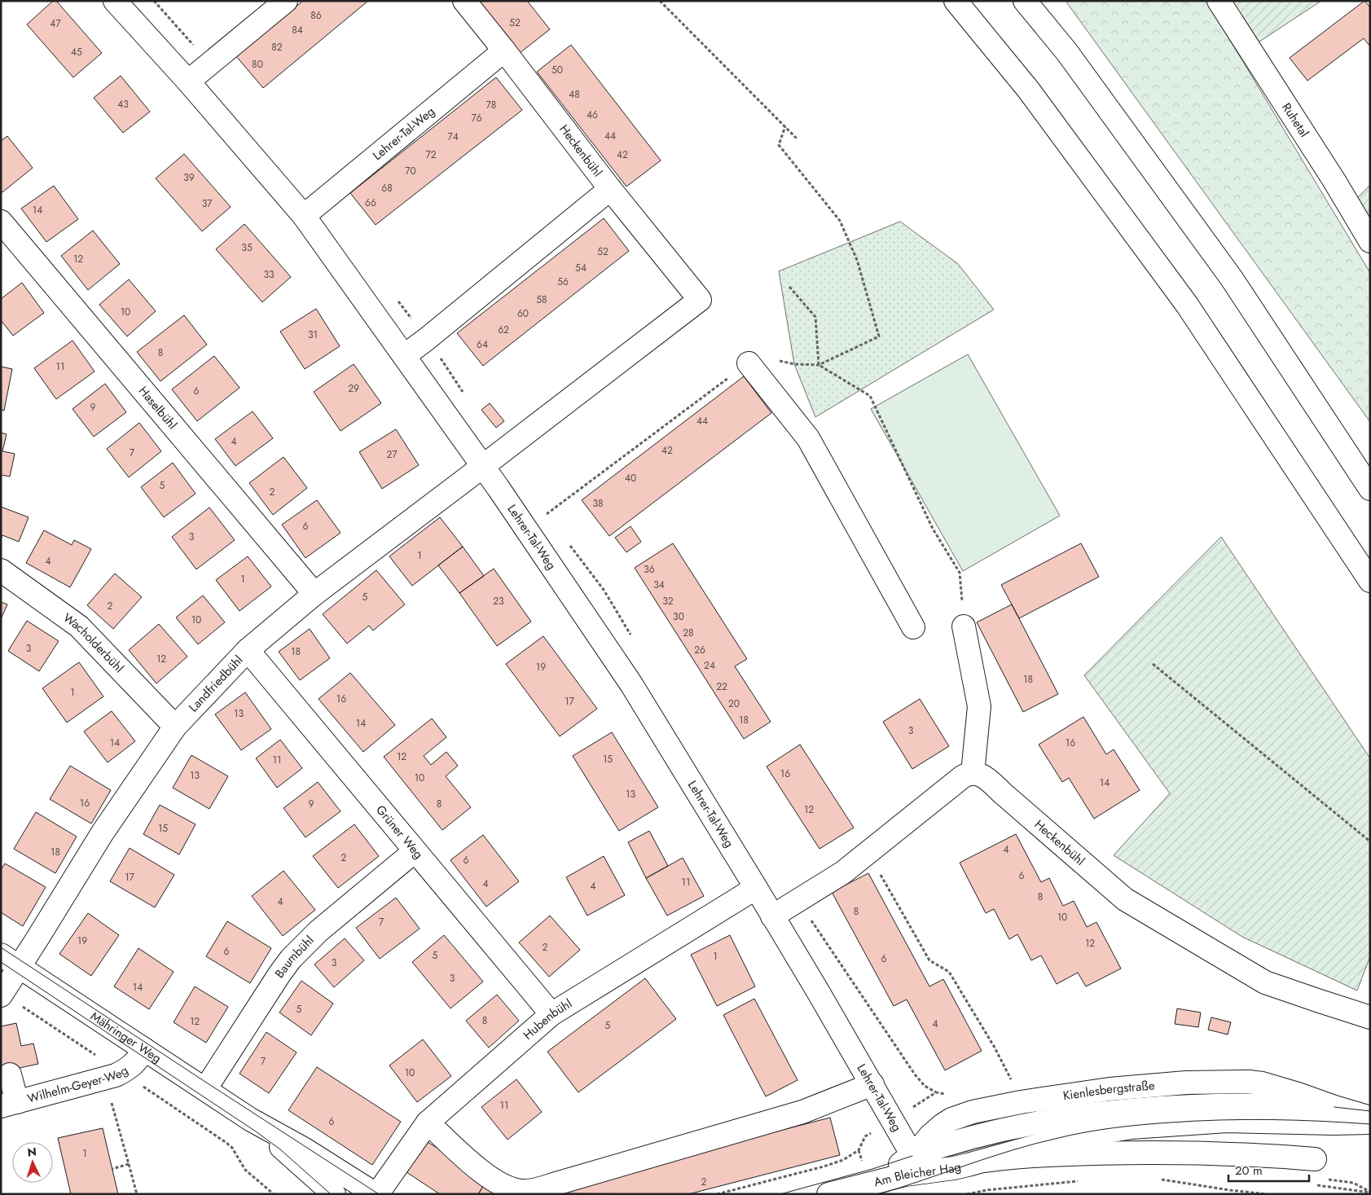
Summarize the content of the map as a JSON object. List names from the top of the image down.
{
  "streets": {
    "main road": [
      "Ruhetal",
      "Lehrer-Tal-Weg",
      "Heckenbühl",
      "Haselbühl",
      "Wacholderbühl",
      "Landfriedbühl",
      "Grüner Weg",
      "Baumbühl",
      "Hubenbühl",
      "Mähringer Weg",
      "Wilhelm-Geyer-Weg",
      "Kienlesbergstraße",
      "Am Bleicher Hag"
    ]
  },
  "crossings": [
    ["Lehrer-Tal-Weg", "Heckenbühl"],
    ["Lehrer-Tal-Weg", "Landfriedbühl"],
    ["Lehrer-Tal-Weg", "Hubenbühl"],
    ["Lehrer-Tal-Weg", "Kienlesbergstraße"],
    ["Lehrer-Tal-Weg", "Am Bleicher Hag"],
    ["Heckenbühl", "Landfriedbühl"],
    ["Haselbühl", "Landfriedbühl"],
    ["Wacholderbühl", "Landfriedbühl"],
    ["Landfriedbühl", "Grüner Weg"],
    ["Landfriedbühl", "Mähringer Weg"],
    ["Grüner Weg", "Baumbühl"],
    ["Grüner Weg", "Hubenbühl"],
    ["Baumbühl", "Mähringer Weg"],
    ["Hubenbühl", "Mähringer Weg"],
    ["Mähringer Weg", "Wilhelm-Geyer-Weg"],
    ["Kienlesbergstraße", "Am Bleicher Hag"]
  ],
  "house_numbers": [
    "86",
    "52",
    "47",
    "84",
    "82",
    "45",
    "80",
    "50",
    "48",
    "43",
    "78",
    "46",
    "76",
    "44",
    "74",
    "72",
    "42",
    "70",
    "39",
    "68",
    "66",
    "37",
    "14",
    "35",
    "52",
    "12",
    "54",
    "33",
    "56",
    "58",
    "10",
    "60",
    "62",
    "31",
    "64",
    "8",
    "11",
    "29",
    "6",
    "9",
    "44",
    "4",
    "42",
    "7",
    "27",
    "40",
    "5",
    "2",
    "38",
    "6",
    "3",
    "1",
    "4",
    "36",
    "1",
    "34",
    "5",
    "23",
    "32",
    "2",
    "30",
    "10",
    "28",
    "3",
    "26",
    "18",
    "12",
    "24",
    "19",
    "18",
    "22",
    "1",
    "16",
    "17",
    "20",
    "13",
    "18",
    "14",
    "3",
    "14",
    "16",
    "12",
    "15",
    "11",
    "16",
    "13",
    "10",
    "14",
    "13",
    "16",
    "9",
    "8",
    "12",
    "15",
    "4",
    "18",
    "2",
    "6",
    "6",
    "17",
    "11",
    "4",
    "4",
    "8",
    "4",
    "8",
    "10",
    "7",
    "19",
    "12",
    "2",
    "6",
    "5",
    "1",
    "6",
    "3",
    "3",
    "14",
    "5",
    "8",
    "12",
    "4",
    "5",
    "7",
    "10",
    "11",
    "6",
    "1",
    "2"
  ],
  "scale_bar": "20 m",
  "north": "top"
}
